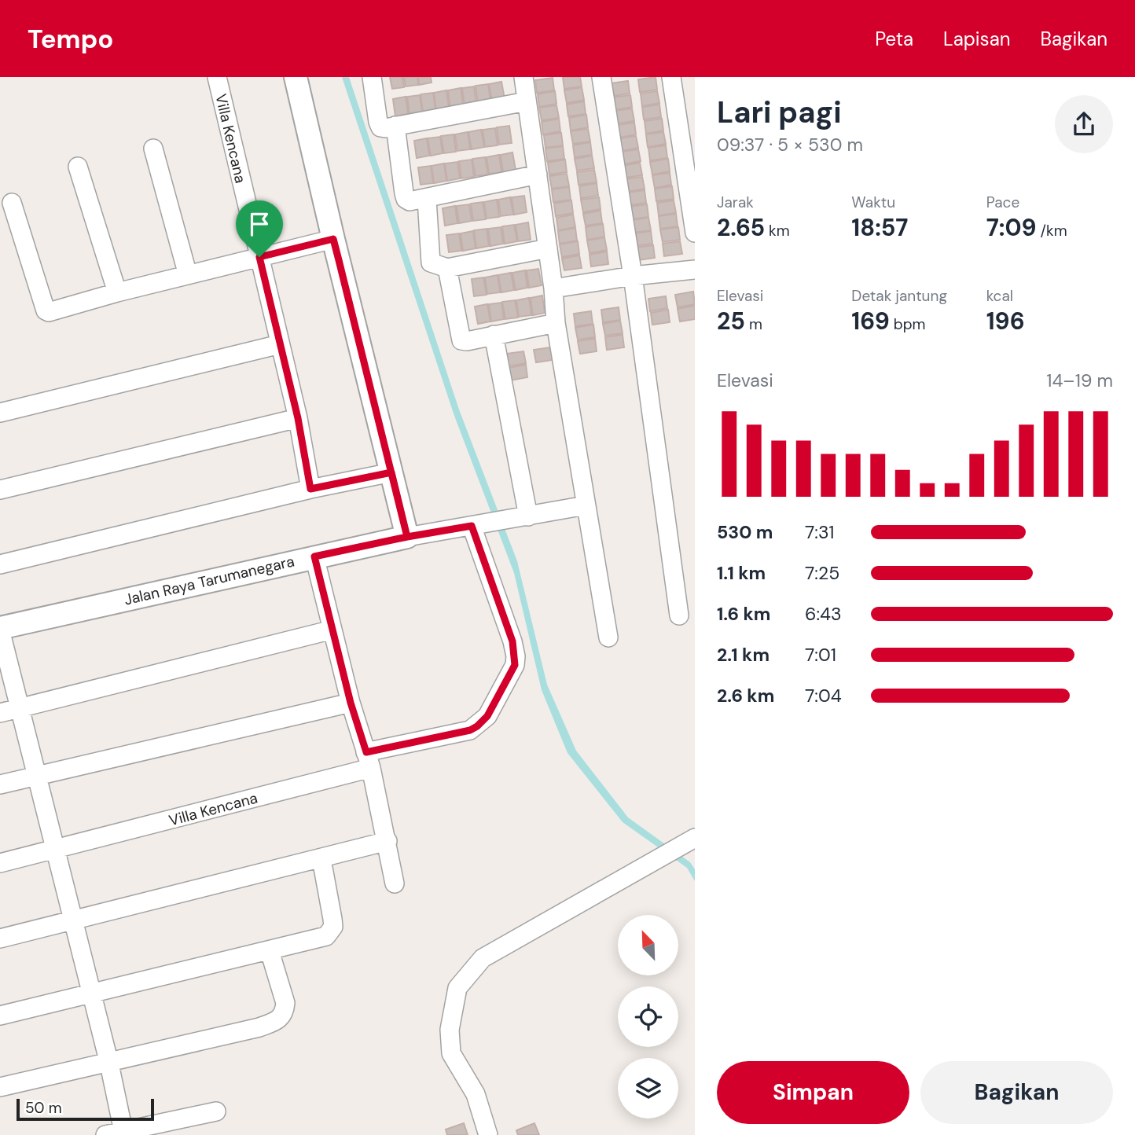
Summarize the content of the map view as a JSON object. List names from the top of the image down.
{
  "streets": {
    "street": ["Villa Kencana", "Jalan Raya Tarumanegara"]
  },
  "scale_bar": "50 m",
  "north": "top left",
  "page": {
    "header": "Tempo",
    "nav": ["Peta", "Lapisan", "Bagikan"],
    "heading": ["Lari pagi", "09:37 · 5 × 530 m"],
    "stats": [
      ["Jarak", "2.65 km"],
      ["Waktu", "18:57"],
      ["Pace", "7:09 /km"],
      ["Elevasi", "25 m"],
      ["Detak jantung", "169 bpm"],
      ["kcal", "196"]
    ],
    "chart": ["Elevasi", "14–19 m"],
    "list": [
      {
        "name": "530 m",
        "note": "7:31"
      },
      {
        "name": "1.1 km",
        "note": "7:25"
      },
      {
        "name": "1.6 km",
        "note": "6:43"
      },
      {
        "name": "2.1 km",
        "note": "7:01"
      },
      {
        "name": "2.6 km",
        "note": "7:04"
      }
    ],
    "buttons": ["Simpan", "Bagikan"],
    "scale": "50 m"
  }
}
